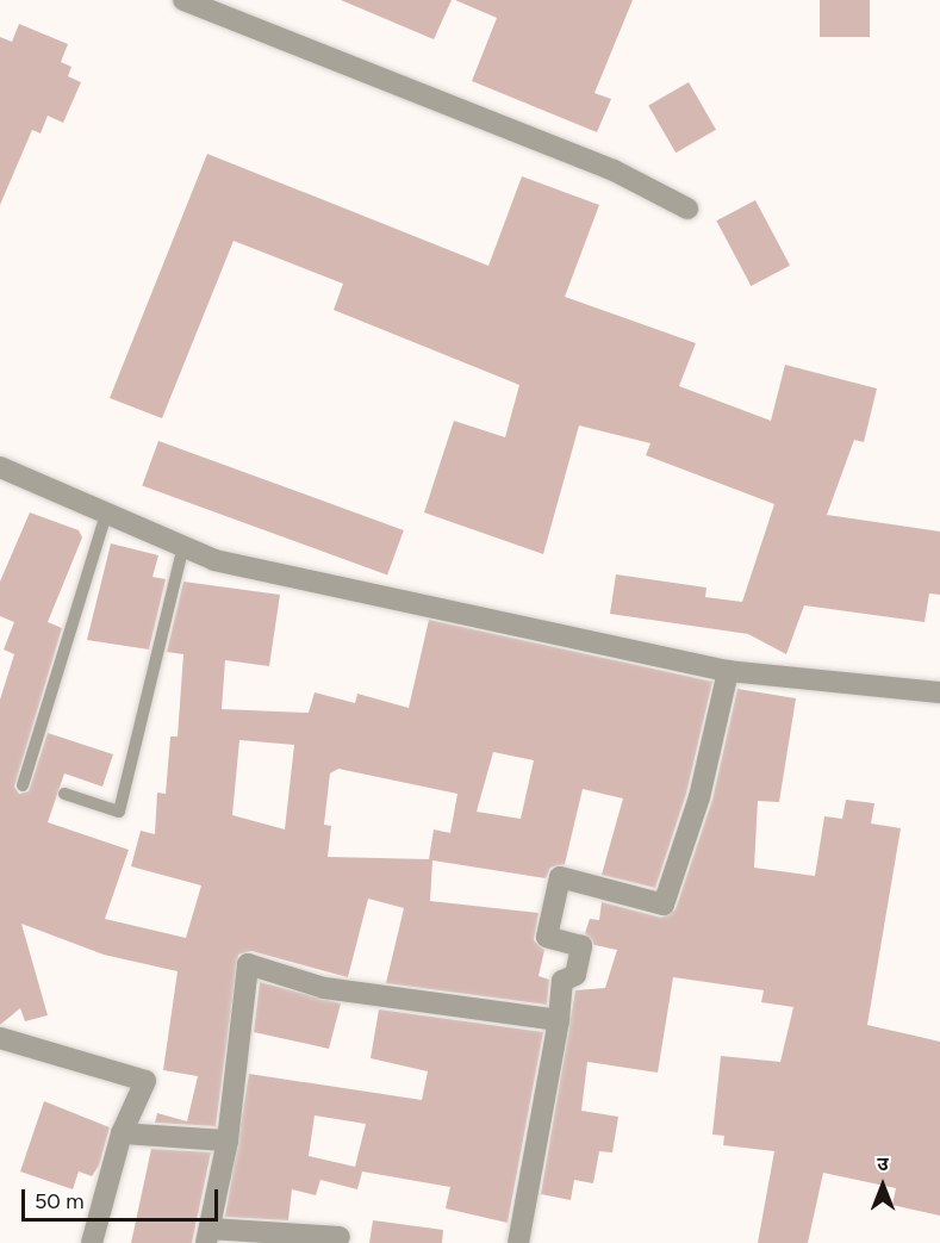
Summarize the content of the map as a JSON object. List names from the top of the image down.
{
  "scale_bar": "50 m",
  "north": "top"
}
